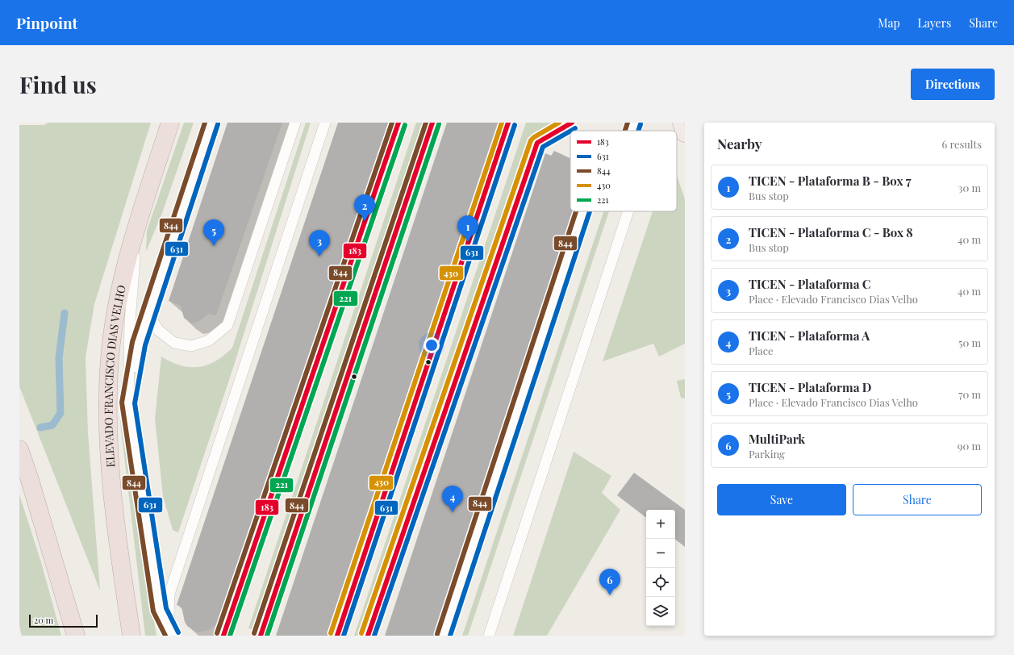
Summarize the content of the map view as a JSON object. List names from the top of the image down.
{
  "streets": {
    "highway": ["ELEVADO FRANCISCO DIAS VELHO"]
  },
  "lines": [
    "transit line 183",
    "transit line 844",
    "transit line 430",
    "transit line 631",
    "transit line 221"
  ],
  "legend": [
    "183",
    "631",
    "844",
    "430",
    "221"
  ],
  "scale_bar": "20 m",
  "page": {
    "header": "Pinpoint",
    "nav": ["Map", "Layers", "Share"],
    "buttons": [
      "Directions",
      ["Save", "Share"]
    ],
    "title": "Find us",
    "heading": ["Nearby", "6 results"],
    "list": [
      {
        "mark": "1",
        "name": "TICEN - Plataforma B - Box 7",
        "note": "Bus stop",
        "value": "30 m"
      },
      {
        "mark": "2",
        "name": "TICEN - Plataforma C - Box 8",
        "note": "Bus stop",
        "value": "40 m"
      },
      {
        "mark": "3",
        "name": "TICEN - Plataforma C",
        "note": "Place · Elevado Francisco Dias Velho",
        "value": "40 m"
      },
      {
        "mark": "4",
        "name": "TICEN - Plataforma A",
        "note": "Place",
        "value": "50 m"
      },
      {
        "mark": "5",
        "name": "TICEN - Plataforma D",
        "note": "Place · Elevado Francisco Dias Velho",
        "value": "70 m"
      },
      {
        "mark": "6",
        "name": "MultiPark",
        "note": "Parking",
        "value": "90 m"
      }
    ],
    "pins": [
      "2",
      "1",
      "5",
      "3",
      "4",
      "6"
    ],
    "map_buttons": ["+", "−"],
    "scale": "20 m"
  }
}
